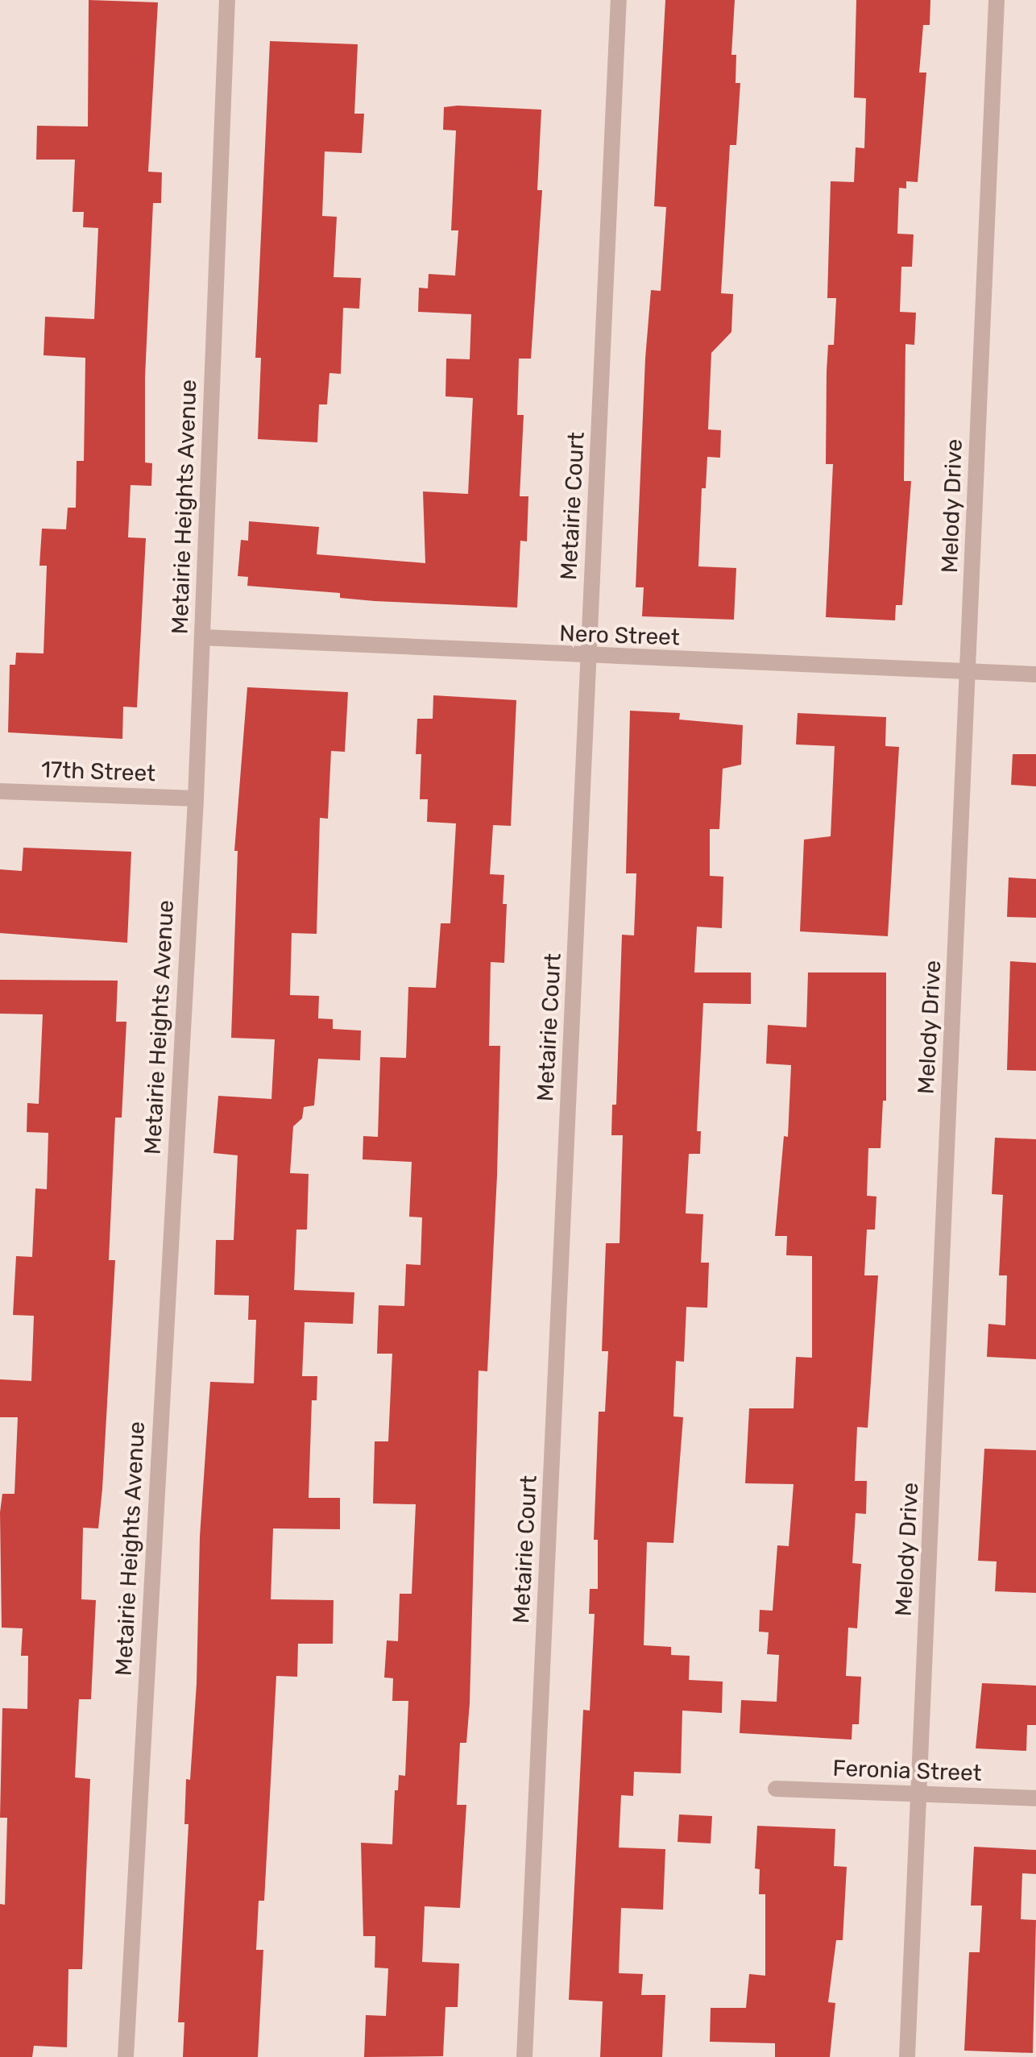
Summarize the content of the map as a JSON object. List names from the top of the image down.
{
  "streets": {
    "street": [
      "Metairie Court",
      "Melody Drive",
      "Metairie Heights Avenue",
      "Nero Street",
      "17th Street",
      "Feronia Street"
    ]
  },
  "crossings": [
    ["Metairie Court", "Nero Street"],
    ["Melody Drive", "Nero Street"],
    ["Melody Drive", "Feronia Street"],
    ["Metairie Heights Avenue", "Nero Street"],
    ["Metairie Heights Avenue", "17th Street"]
  ]
}
